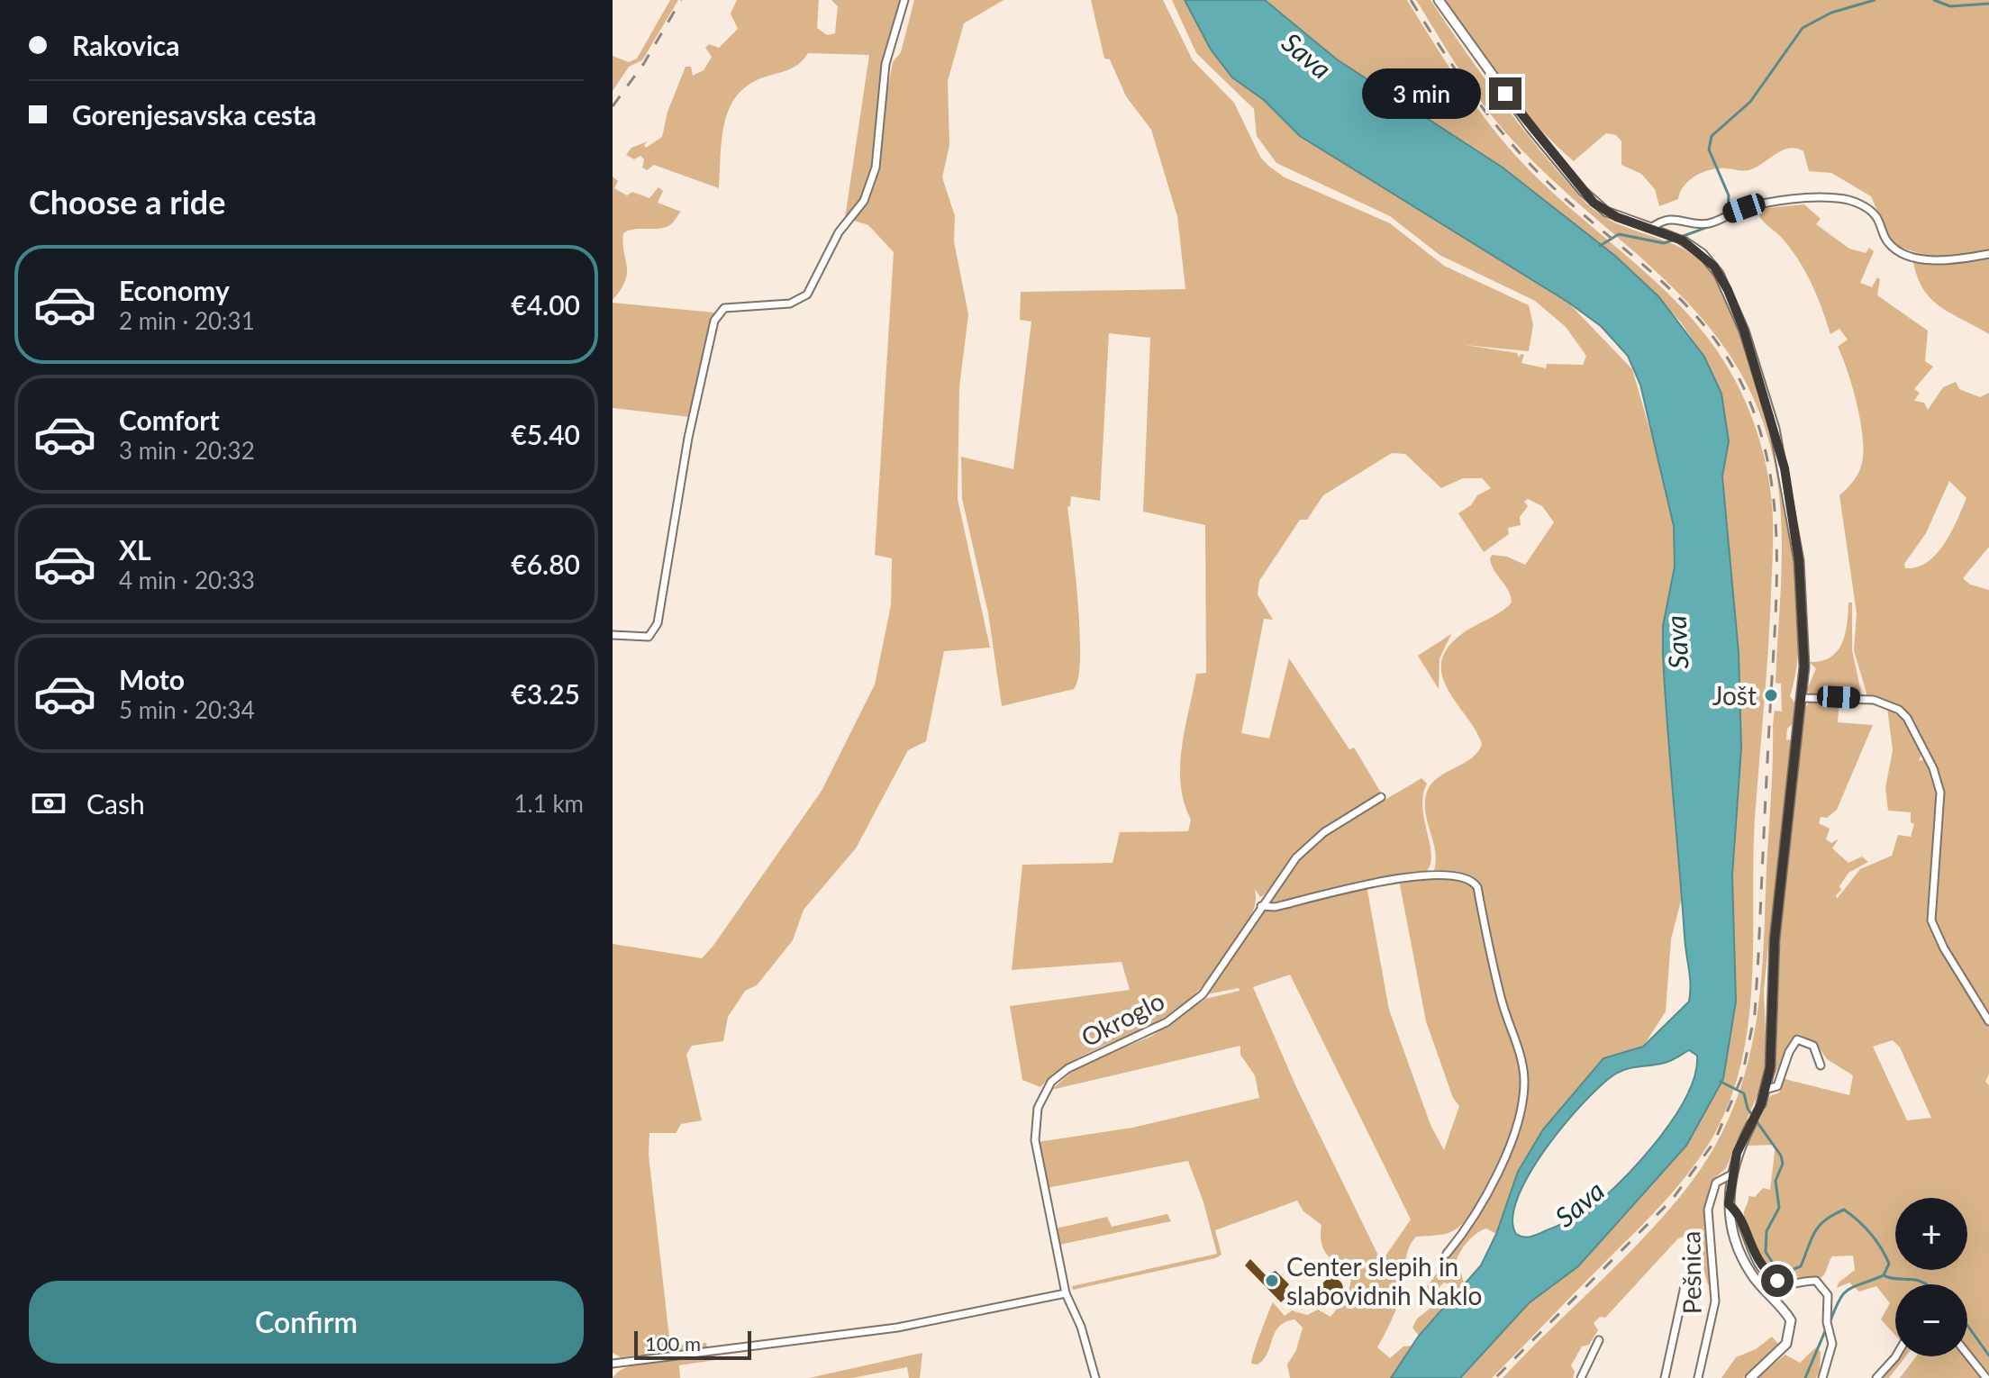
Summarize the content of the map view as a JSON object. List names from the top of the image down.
{
  "streets": {
    "street": ["Okroglo", "Pešnica"]
  },
  "water": ["Sava"],
  "places": ["Jošt", "Center slepih in slabovidnih Naklo"],
  "scale_bar": "100 m",
  "page": {
    "banner": ["Rakovica", "Gorenjesavska cesta"],
    "bubble": "3 min",
    "heading": "Choose a ride",
    "list": [
      {
        "name": "Economy",
        "note": "2 min · 20:31",
        "value": "€4.00"
      },
      {
        "name": "Comfort",
        "note": "3 min · 20:32",
        "value": "€5.40"
      },
      {
        "name": "XL",
        "note": "4 min · 20:33",
        "value": "€6.80"
      },
      {
        "name": "Moto",
        "note": "5 min · 20:34",
        "value": "€3.25"
      }
    ],
    "pay": ["Cash", "1.1 km"],
    "map_buttons": ["+", "−"],
    "buttons": "Confirm",
    "scale": "100 m"
  }
}
